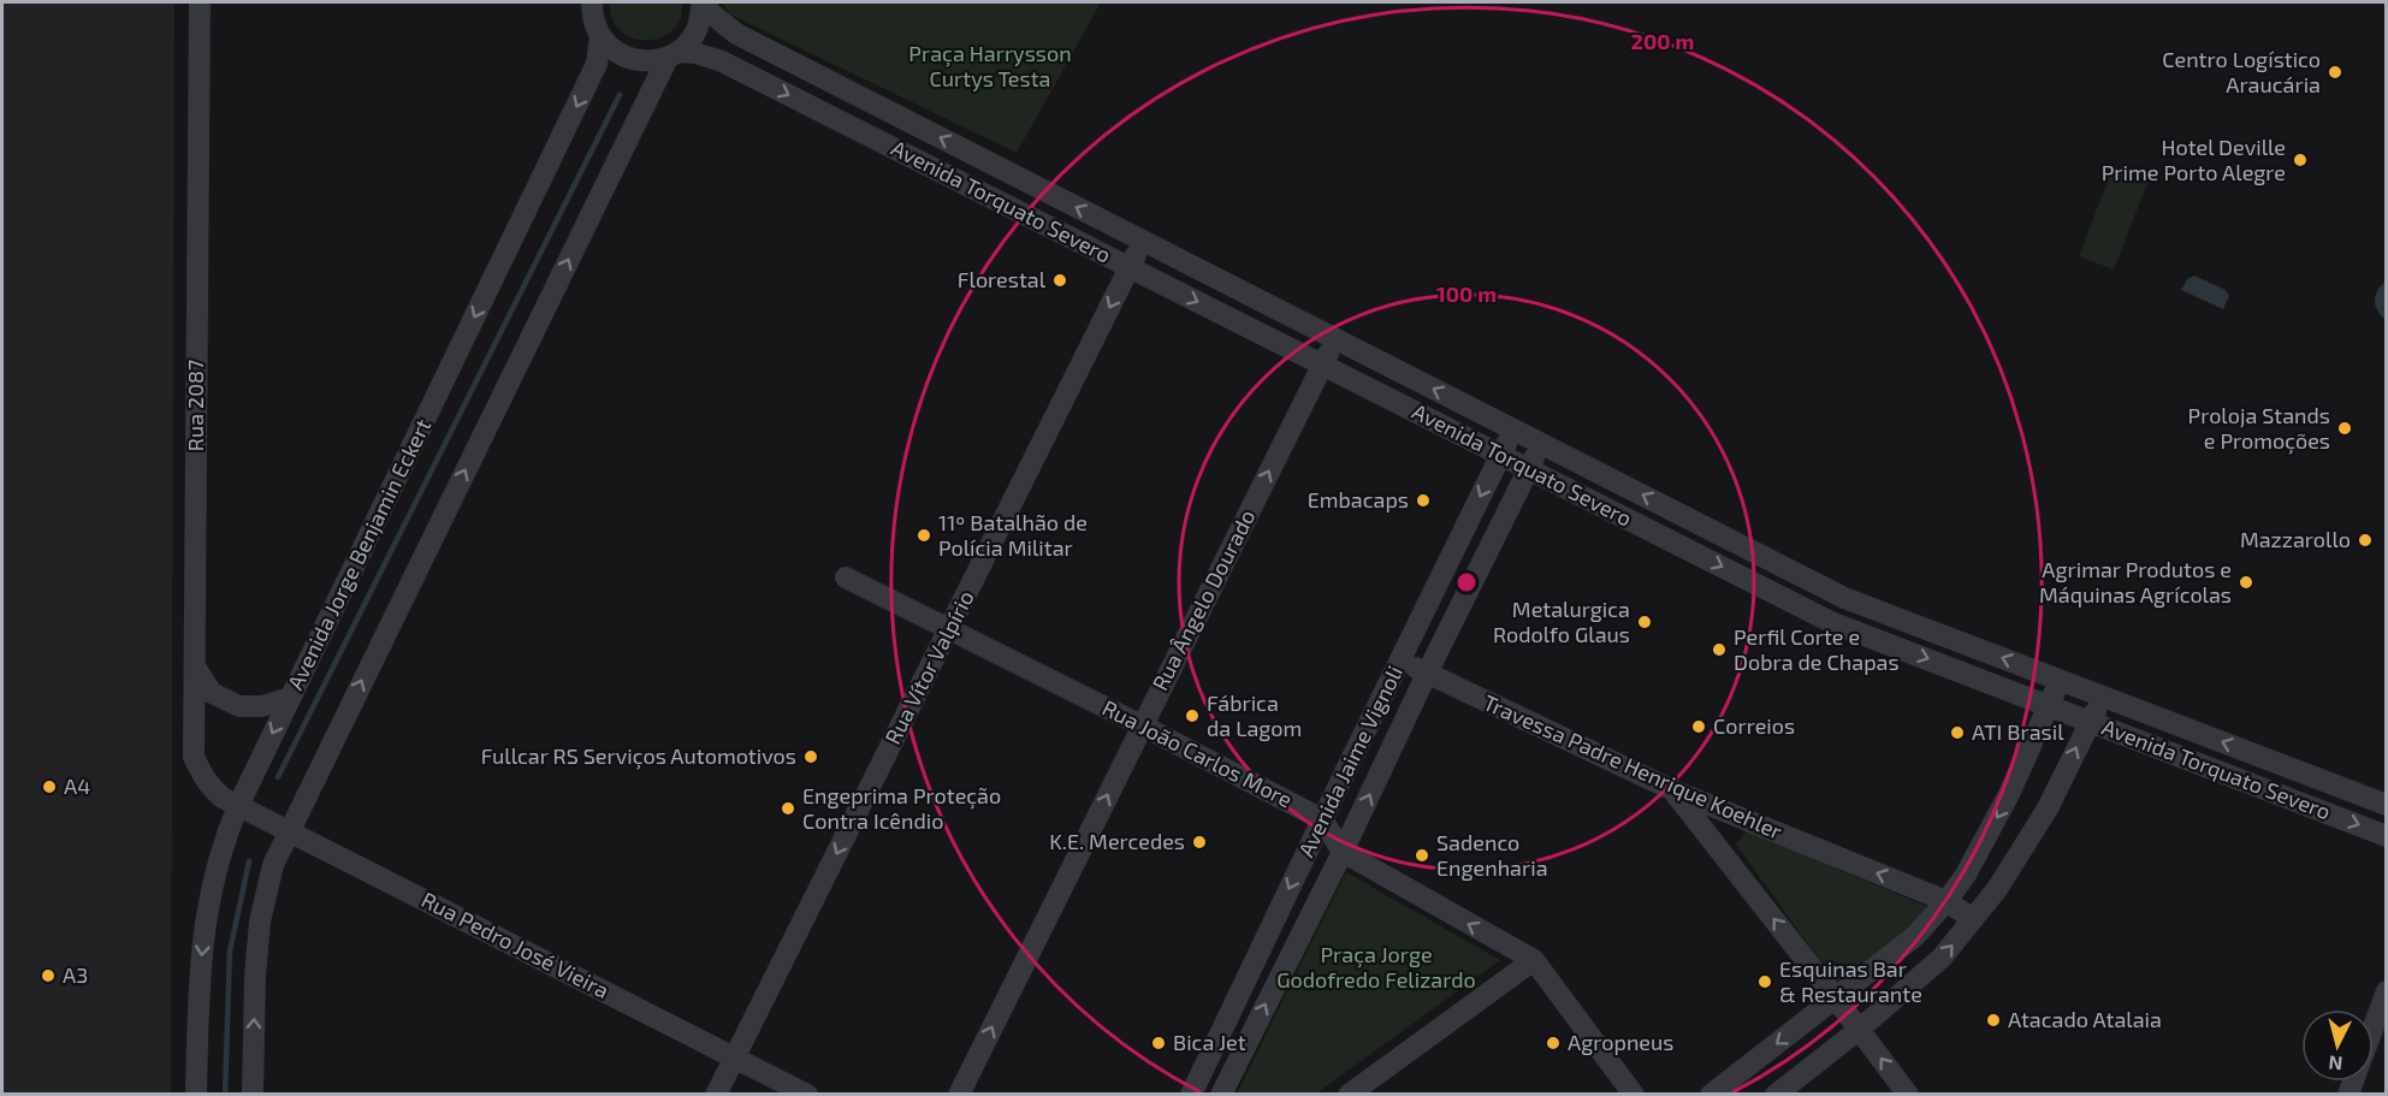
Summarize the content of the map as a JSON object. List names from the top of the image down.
{
  "streets": {
    "street": [
      "Avenida Torquato Severo",
      "Rua 2087",
      "Avenida Jorge Benjamin Eckert",
      "Rua Ângelo Dourado",
      "Rua Vítor Valpírio",
      "Rua João Carlos More",
      "Avenida Jaime Vignoli",
      "Travessa Padre Henrique Koehler",
      "Rua Pedro José Vieira"
    ]
  },
  "crossings": [
    ["Avenida Torquato Severo", "Avenida Jorge Benjamin Eckert"],
    ["Avenida Torquato Severo", "Rua Ângelo Dourado"],
    ["Avenida Torquato Severo", "Rua Vítor Valpírio"],
    ["Avenida Torquato Severo", "Avenida Jaime Vignoli"],
    ["Rua 2087", "Avenida Jorge Benjamin Eckert"],
    ["Rua 2087", "Rua Pedro José Vieira"],
    ["Avenida Jorge Benjamin Eckert", "Rua Pedro José Vieira"],
    ["Rua Ângelo Dourado", "Rua João Carlos More"],
    ["Rua Vítor Valpírio", "Rua João Carlos More"],
    ["Rua Vítor Valpírio", "Rua Pedro José Vieira"],
    ["Rua João Carlos More", "Avenida Jaime Vignoli"],
    ["Avenida Jaime Vignoli", "Travessa Padre Henrique Koehler"]
  ],
  "one_way": ["Rua Ângelo Dourado", "Rua Vítor Valpírio", "Travessa Padre Henrique Koehler"],
  "parks": ["Praça Harrysson Curtys Testa", "Praça Jorge Godofredo Felizardo"],
  "places": [
    "Centro Logístico Araucária",
    "Hotel Deville Prime Porto Alegre",
    "Florestal",
    "Proloja Stands e Promoções",
    "Embacaps",
    "11º Batalhão de Polícia Militar",
    "Mazzarollo",
    "Agrimar Produtos e Máquinas Agrícolas",
    "Metalurgica Rodolfo Glaus",
    "Perfil Corte e Dobra de Chapas",
    "Fábrica da Lagom",
    "Correios",
    "ATI Brasil",
    "Fullcar RS Serviços Automotivos",
    "A4",
    "Engeprima Proteção Contra Icêndio",
    "K.E. Mercedes",
    "Sadenco Engenharia",
    "A3",
    "Esquinas Bar & Restaurante",
    "Atacado Atalaia",
    "Bica Jet",
    "Agropneus"
  ],
  "north": "bottom",
  "rings": ["200 m", "100 m"]
}
